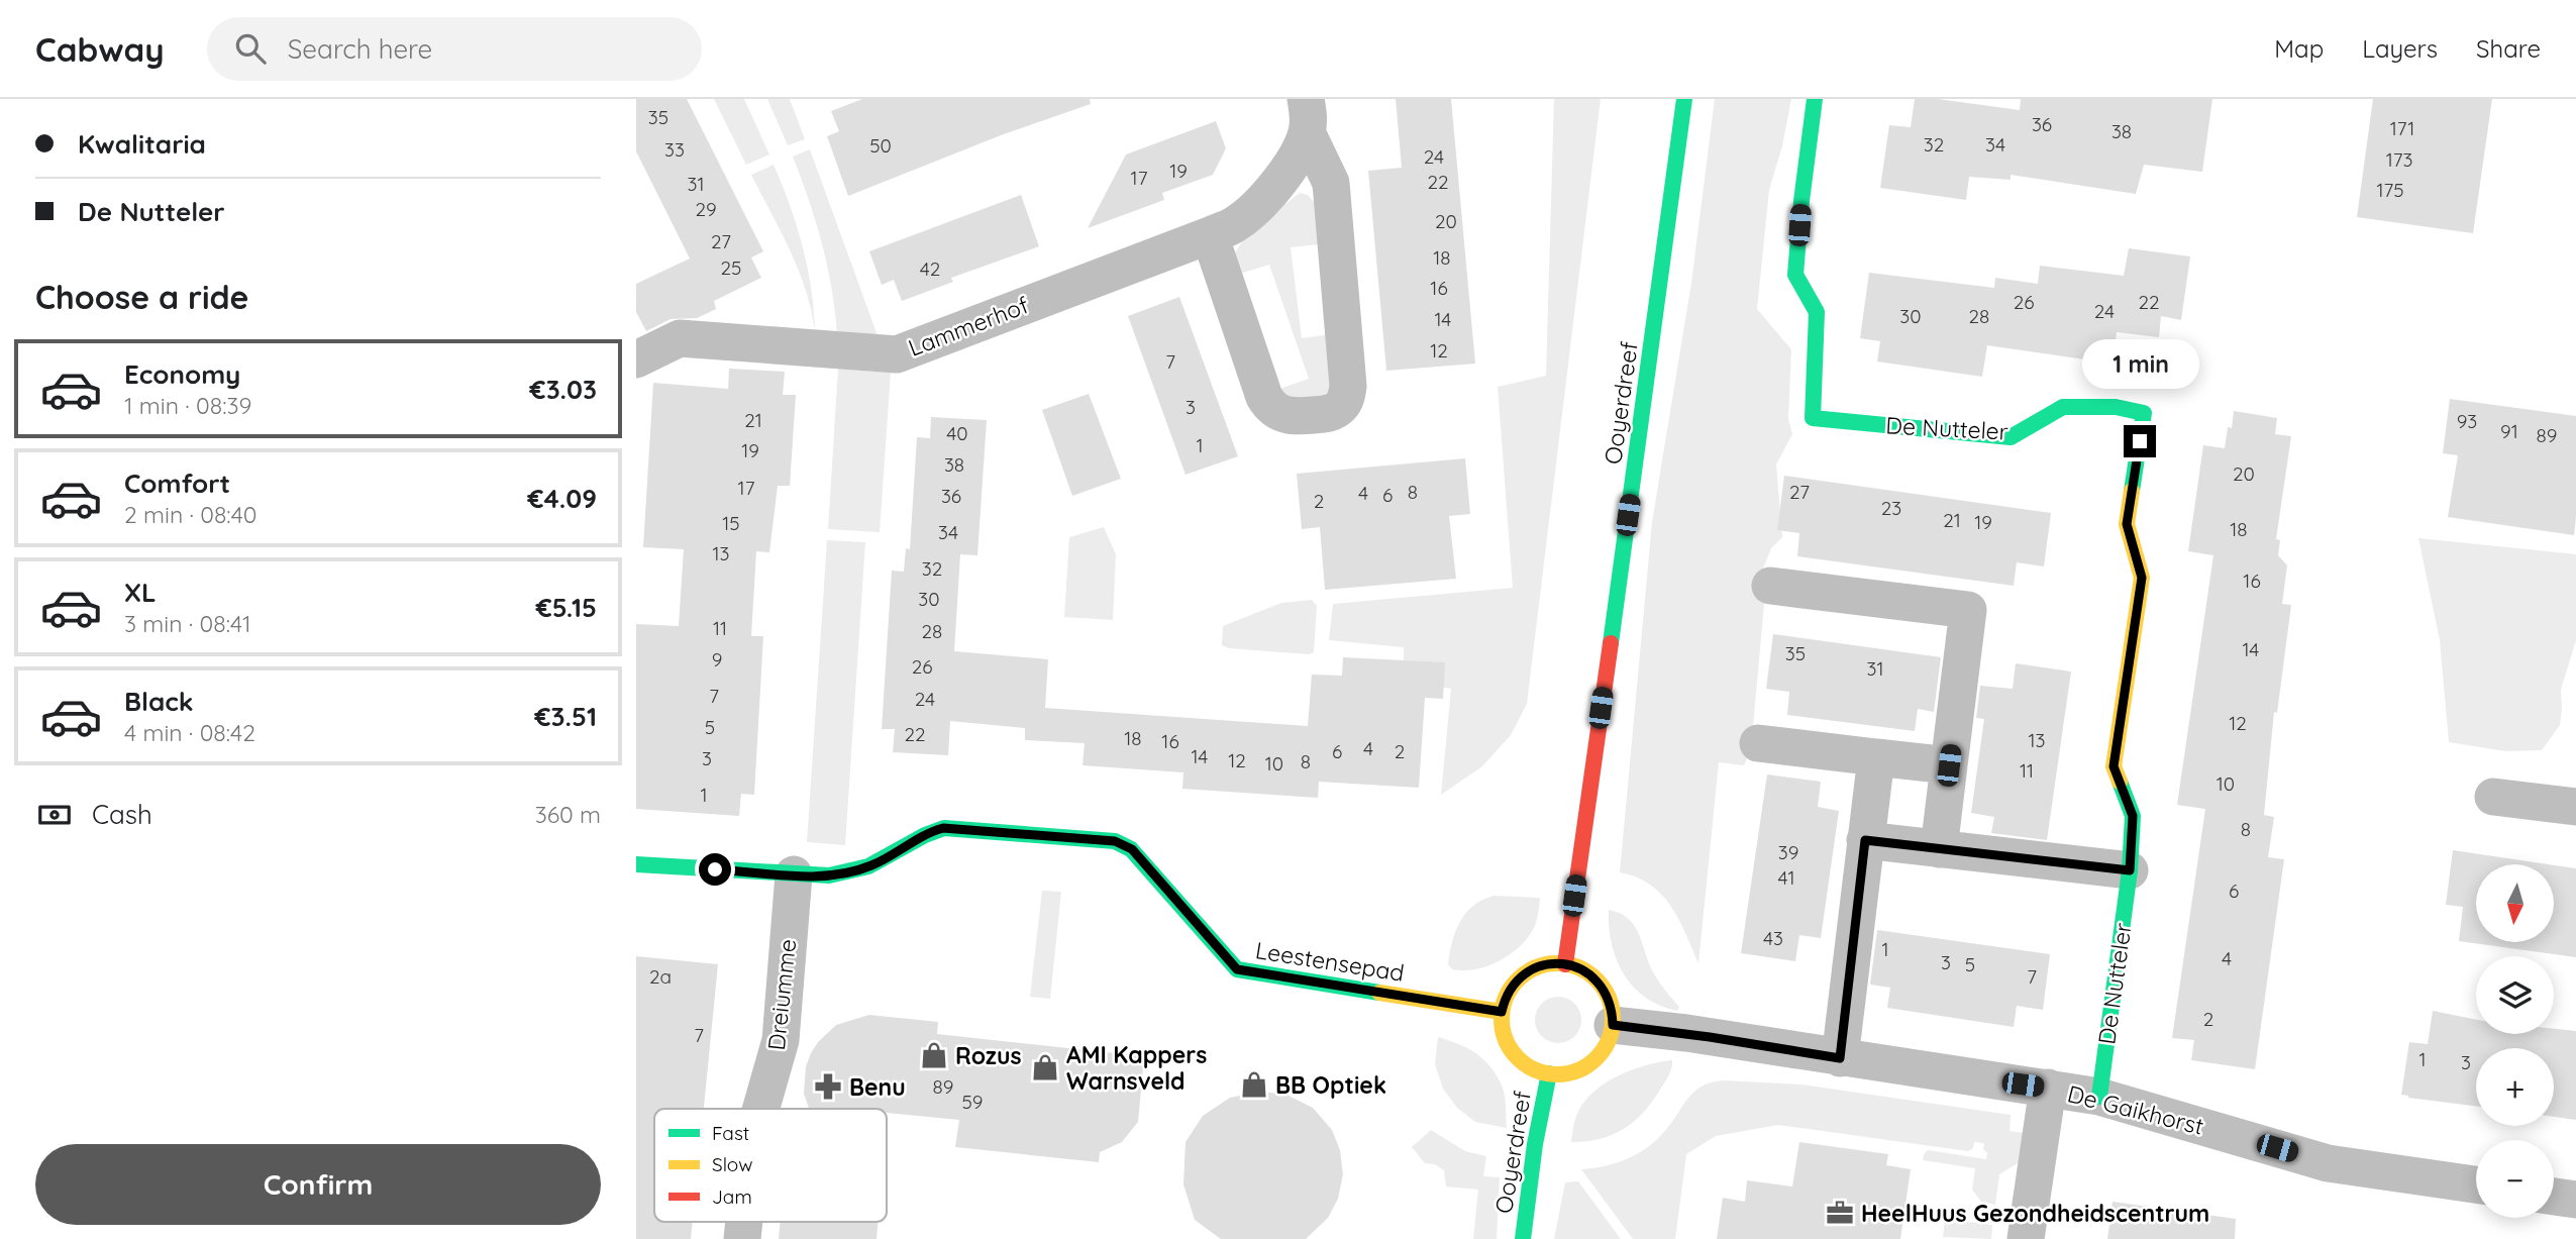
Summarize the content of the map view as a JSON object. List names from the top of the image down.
{
  "streets": {
    "street": [
      "Lammerhof",
      "Ooyerdreef",
      "De Nutteler",
      "Leestensepad",
      "Dreiumme",
      "De Gaikhorst"
    ]
  },
  "crossings": [
    ["Ooyerdreef", "Leestensepad"],
    ["Ooyerdreef", "De Gaikhorst"],
    ["De Nutteler", "De Gaikhorst"],
    ["Leestensepad", "Dreiumme"],
    ["Leestensepad", "De Gaikhorst"]
  ],
  "places": {
    "shop": ["Rozus", "AMI Kappers Warnsveld", "BB Optiek"],
    "pharmacy": ["Benu"],
    "office": ["HeelHuus Gezondheidscentrum"]
  },
  "house_numbers": [
    "35",
    "36",
    "171",
    "38",
    "32",
    "34",
    "50",
    "33",
    "24",
    "173",
    "19",
    "17",
    "22",
    "31",
    "175",
    "29",
    "20",
    "27",
    "18",
    "25",
    "42",
    "16",
    "26",
    "22",
    "24",
    "30",
    "28",
    "14",
    "12",
    "7",
    "3",
    "21",
    "93",
    "91",
    "40",
    "89",
    "1",
    "19",
    "38",
    "20",
    "17",
    "8",
    "27",
    "4",
    "6",
    "36",
    "2",
    "23",
    "21",
    "19",
    "15",
    "18",
    "34",
    "13",
    "32",
    "16",
    "30",
    "11",
    "28",
    "14",
    "35",
    "9",
    "26",
    "31",
    "7",
    "24",
    "12",
    "5",
    "22",
    "18",
    "13",
    "16",
    "4",
    "6",
    "2",
    "14",
    "3",
    "12",
    "8",
    "10",
    "11",
    "10",
    "1",
    "8",
    "39",
    "41",
    "6",
    "43",
    "1",
    "4",
    "3",
    "5",
    "2a",
    "7",
    "2",
    "7",
    "1",
    "3",
    "89",
    "59"
  ],
  "legend": ["Fast", "Slow", "Jam"],
  "north": "bottom",
  "page": {
    "header": "Cabway",
    "search": "Search here",
    "nav": ["Map", "Layers", "Share"],
    "banner": ["Kwalitaria", "De Nutteler"],
    "heading": "Choose a ride",
    "list": [
      {
        "name": "Economy",
        "note": "1 min · 08:39",
        "value": "€3.03"
      },
      {
        "name": "Comfort",
        "note": "2 min · 08:40",
        "value": "€4.09"
      },
      {
        "name": "XL",
        "note": "3 min · 08:41",
        "value": "€5.15"
      },
      {
        "name": "Black",
        "note": "4 min · 08:42",
        "value": "€3.51"
      }
    ],
    "bubble": "1 min",
    "pay": ["Cash", "360 m"],
    "map_buttons": ["+", "−"],
    "buttons": "Confirm"
  }
}
